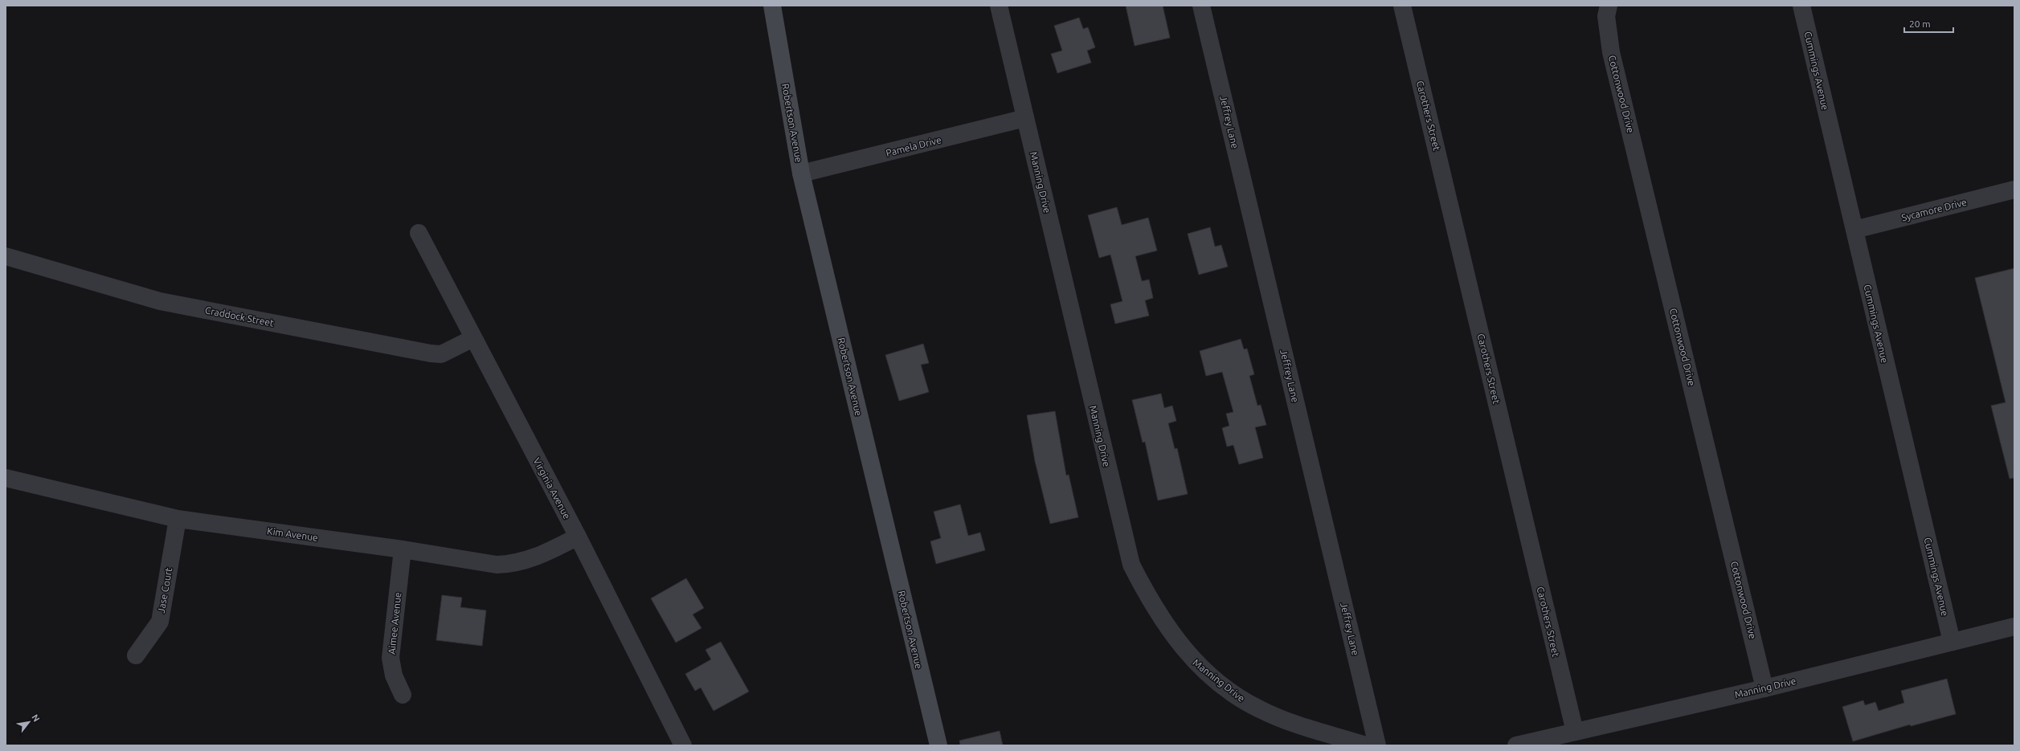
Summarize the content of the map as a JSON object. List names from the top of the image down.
{
  "streets": {
    "street": [
      "Cummings Avenue",
      "Cottonwood Drive",
      "Carothers Street",
      "Jeffrey Lane",
      "Robertson Avenue",
      "Pamela Drive",
      "Manning Drive",
      "Sycamore Drive",
      "Craddock Street",
      "Virginia Avenue",
      "Kim Avenue",
      "Jase Court",
      "Aimee Avenue"
    ]
  },
  "crossings": [
    ["Cummings Avenue", "Manning Drive"],
    ["Cummings Avenue", "Sycamore Drive"],
    ["Cottonwood Drive", "Manning Drive"],
    ["Carothers Street", "Manning Drive"],
    ["Robertson Avenue", "Pamela Drive"],
    ["Pamela Drive", "Manning Drive"],
    ["Craddock Street", "Virginia Avenue"],
    ["Virginia Avenue", "Kim Avenue"],
    ["Kim Avenue", "Jase Court"],
    ["Kim Avenue", "Aimee Avenue"]
  ],
  "scale_bar": "20 m",
  "north": "top right"
}
